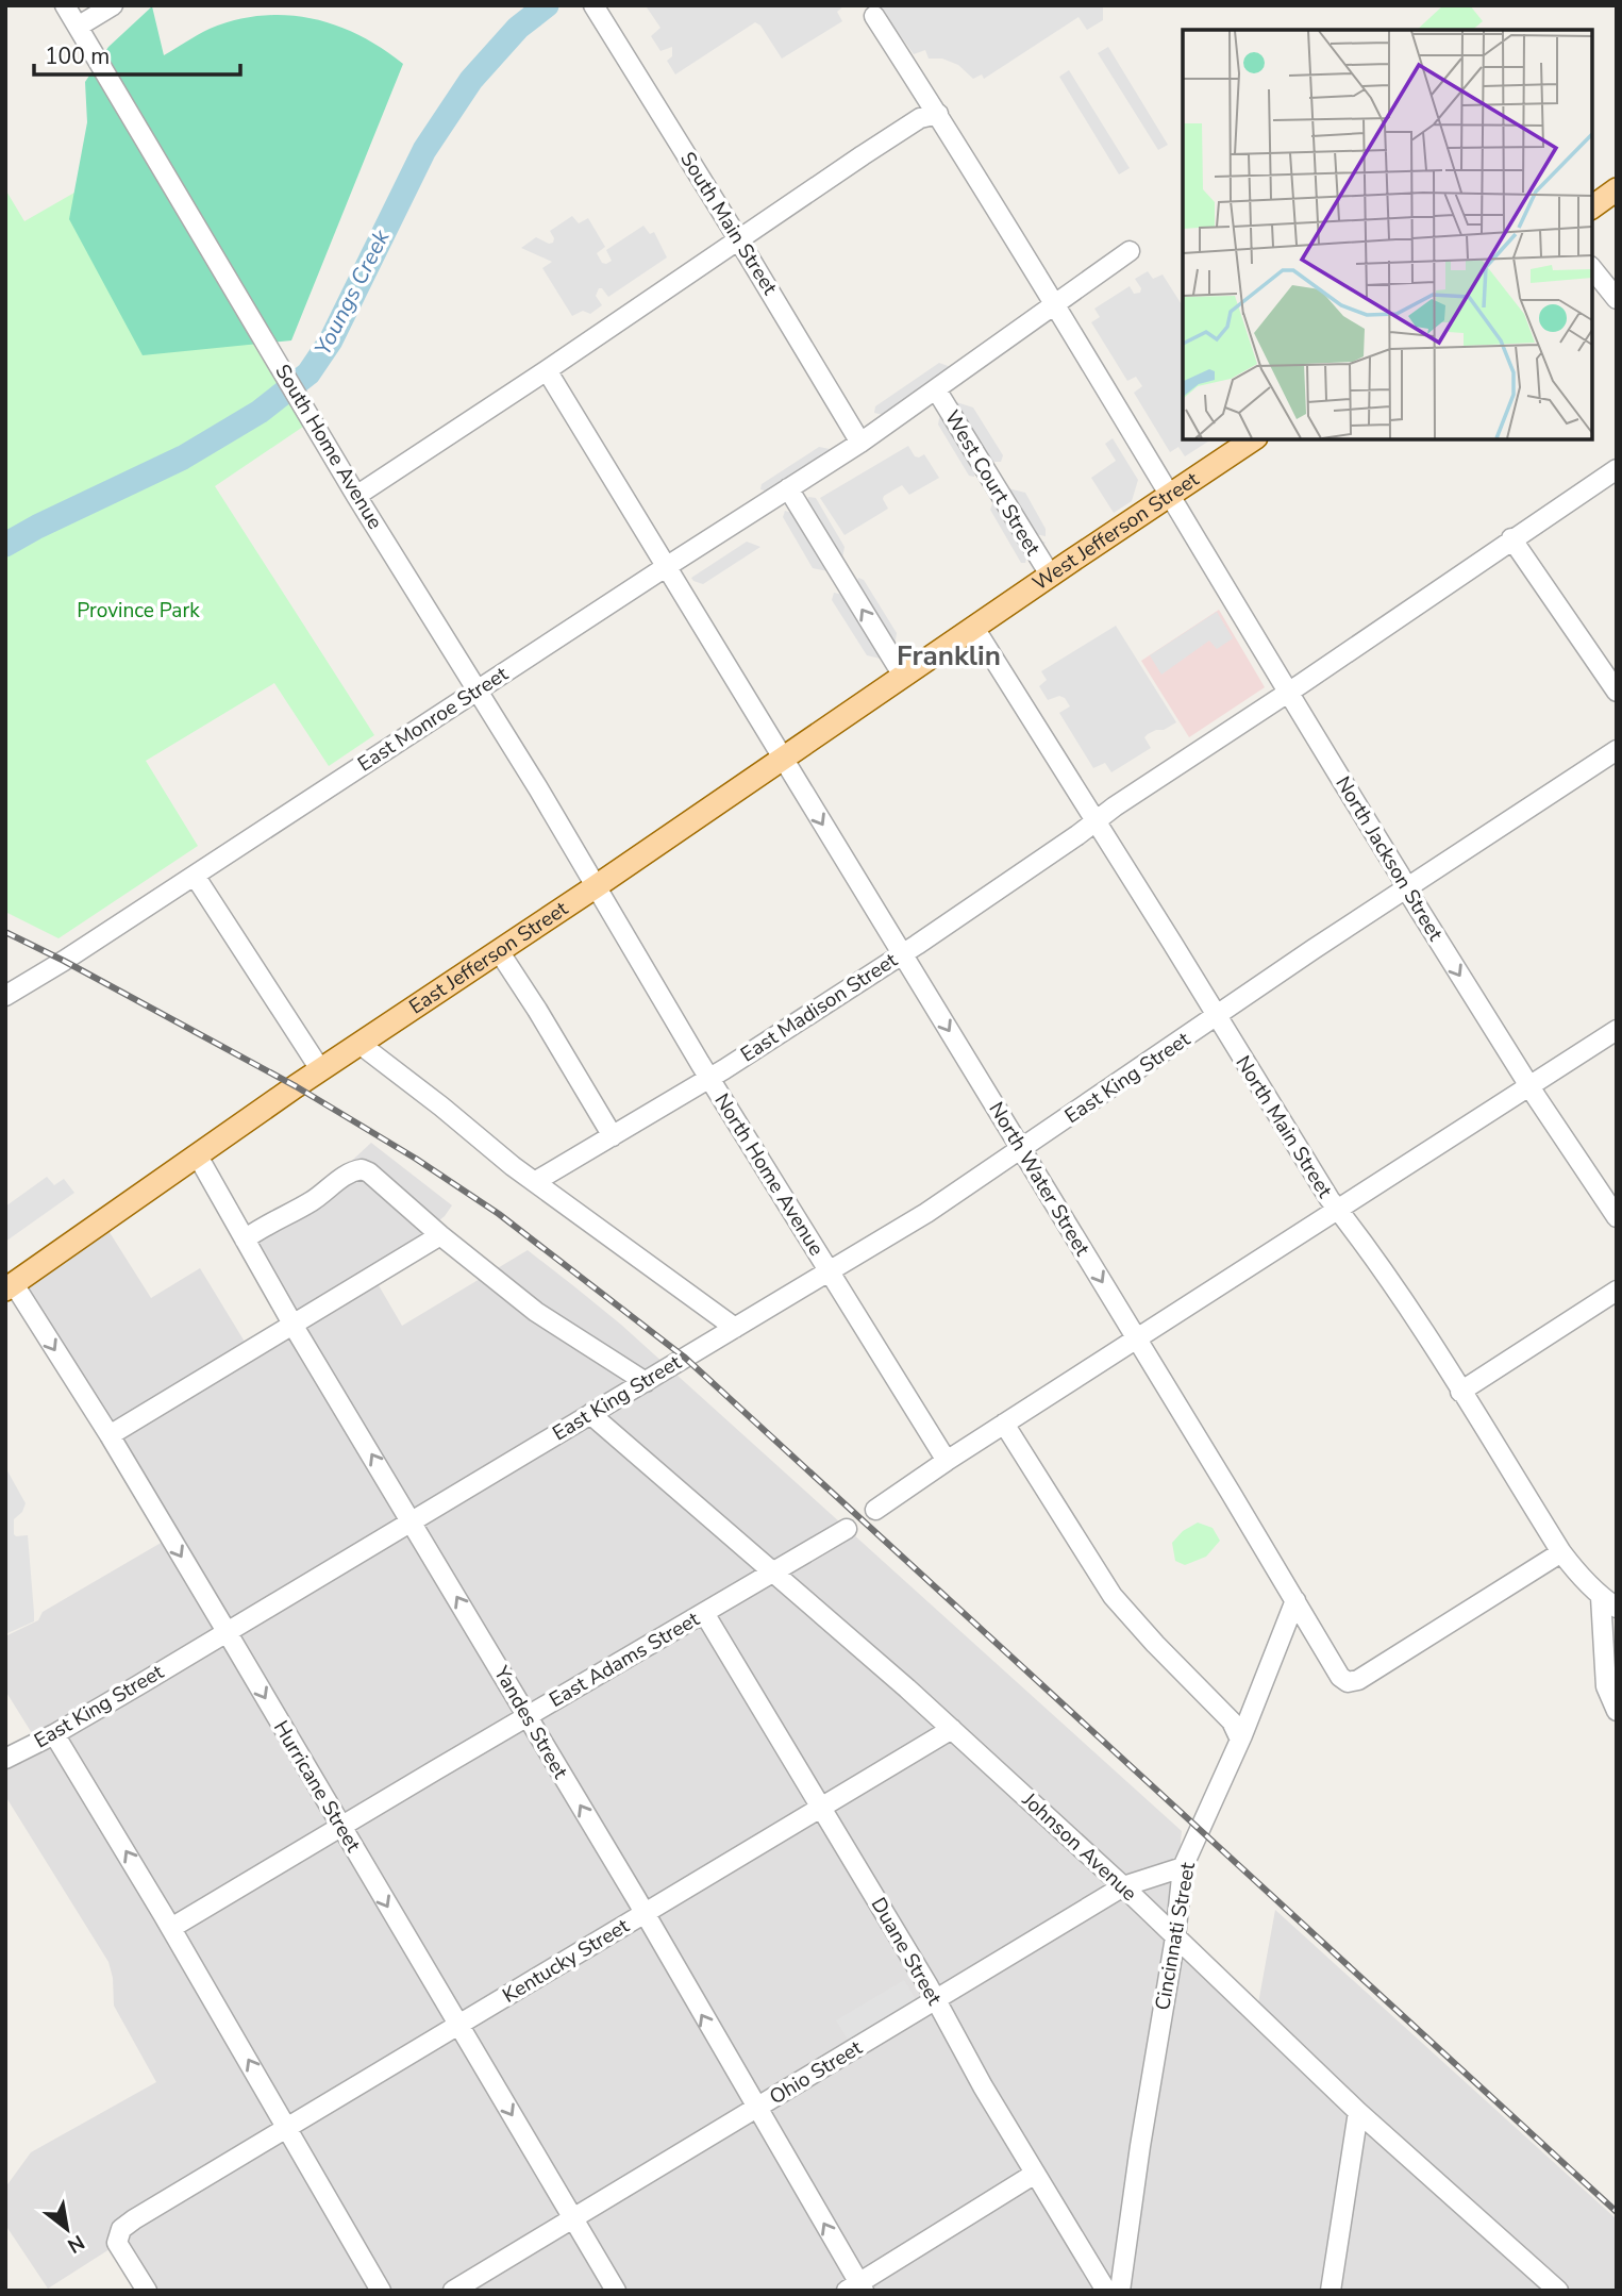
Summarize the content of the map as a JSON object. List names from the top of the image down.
{
  "streets": {
    "main road": ["West Jefferson Street", "East Jefferson Street"],
    "street": [
      "South Main Street",
      "South Home Avenue",
      "West Court Street",
      "East Monroe Street",
      "North Jackson Street",
      "East Madison Street",
      "East King Street",
      "North Main Street",
      "North Home Avenue",
      "North Water Street",
      "East Adams Street",
      "Yandes Street",
      "Hurricane Street",
      "Johnson Avenue",
      "Cincinnati Street",
      "Duane Street",
      "Kentucky Street",
      "Ohio Street"
    ]
  },
  "crossings": [
    ["South Main Street", "East Monroe Street"],
    ["South Home Avenue", "East Monroe Street"],
    ["South Home Avenue", "East Jefferson Street"],
    ["South Home Avenue", "North Home Avenue"],
    ["West Court Street", "West Jefferson Street"],
    ["West Court Street", "East Monroe Street"],
    ["West Jefferson Street", "North Jackson Street"],
    ["West Jefferson Street", "East Jefferson Street"],
    ["West Jefferson Street", "North Main Street"],
    ["East Monroe Street", "North Jackson Street"],
    ["East Monroe Street", "North Water Street"],
    ["North Jackson Street", "East Madison Street"],
    ["North Jackson Street", "East King Street"],
    ["East Jefferson Street", "North Main Street"],
    ["East Jefferson Street", "North Home Avenue"],
    ["East Jefferson Street", "North Water Street"],
    ["East Jefferson Street", "Yandes Street"],
    ["East Jefferson Street", "Hurricane Street"],
    ["East Madison Street", "North Main Street"],
    ["East Madison Street", "North Home Avenue"],
    ["East Madison Street", "North Water Street"],
    ["East King Street", "North Main Street"],
    ["East King Street", "North Home Avenue"],
    ["East King Street", "North Water Street"],
    ["East King Street", "Yandes Street"],
    ["East King Street", "Hurricane Street"],
    ["East King Street", "Johnson Avenue"],
    ["North Main Street", "North Water Street"],
    ["North Water Street", "Cincinnati Street"],
    ["East Adams Street", "Yandes Street"],
    ["East Adams Street", "Hurricane Street"],
    ["East Adams Street", "Johnson Avenue"],
    ["East Adams Street", "Duane Street"],
    ["Yandes Street", "Kentucky Street"],
    ["Yandes Street", "Ohio Street"],
    ["Hurricane Street", "Kentucky Street"],
    ["Hurricane Street", "Ohio Street"],
    ["Johnson Avenue", "Cincinnati Street"],
    ["Johnson Avenue", "Kentucky Street"],
    ["Johnson Avenue", "Ohio Street"],
    ["Cincinnati Street", "Ohio Street"],
    ["Duane Street", "Kentucky Street"],
    ["Duane Street", "Ohio Street"]
  ],
  "one_way": ["North Water Street", "Yandes Street", "Hurricane Street"],
  "districts": ["Franklin"],
  "water": ["Youngs Creek"],
  "parks": ["Province Park"],
  "scale_bar": "100 m",
  "north": "bottom right"
}
